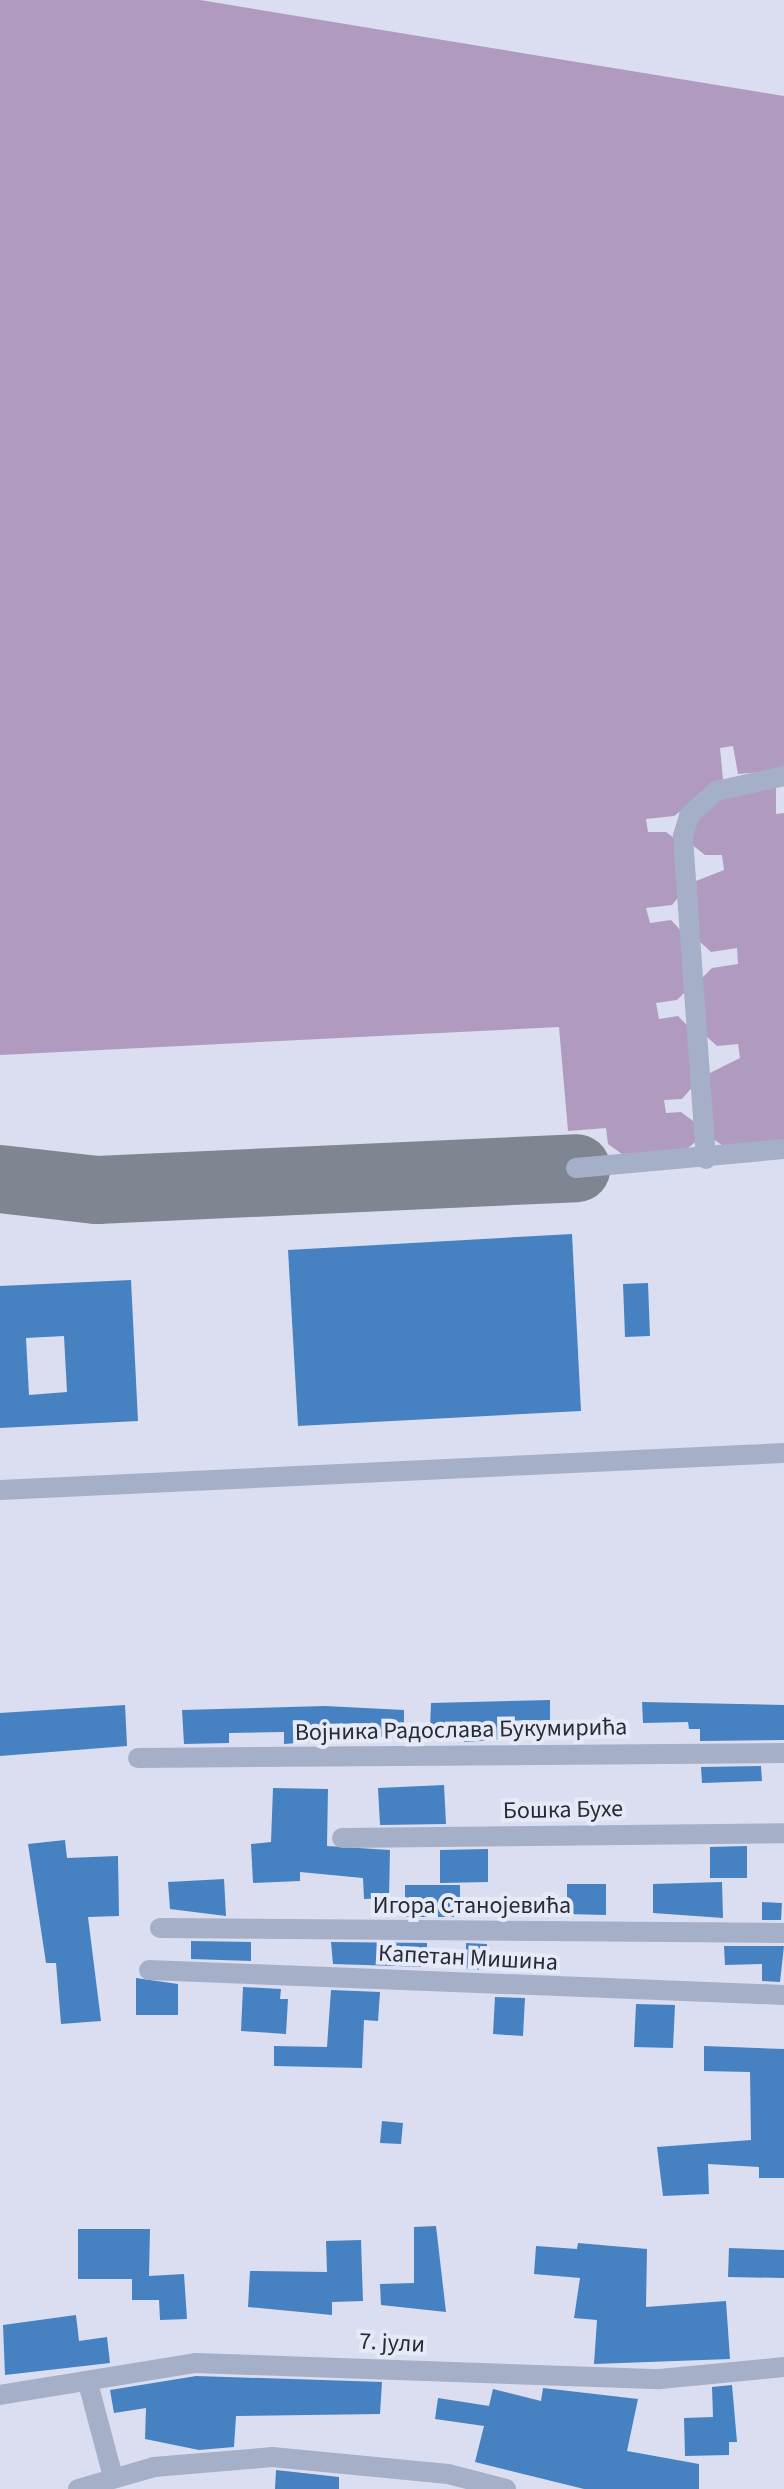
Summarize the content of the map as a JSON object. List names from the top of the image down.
{
  "streets": {
    "street": [
      "Војника Радослава Букумирића",
      "Бошка Бухе",
      "Игора Станојевића",
      "Капетан Мишина",
      "7. јули"
    ]
  }
}
